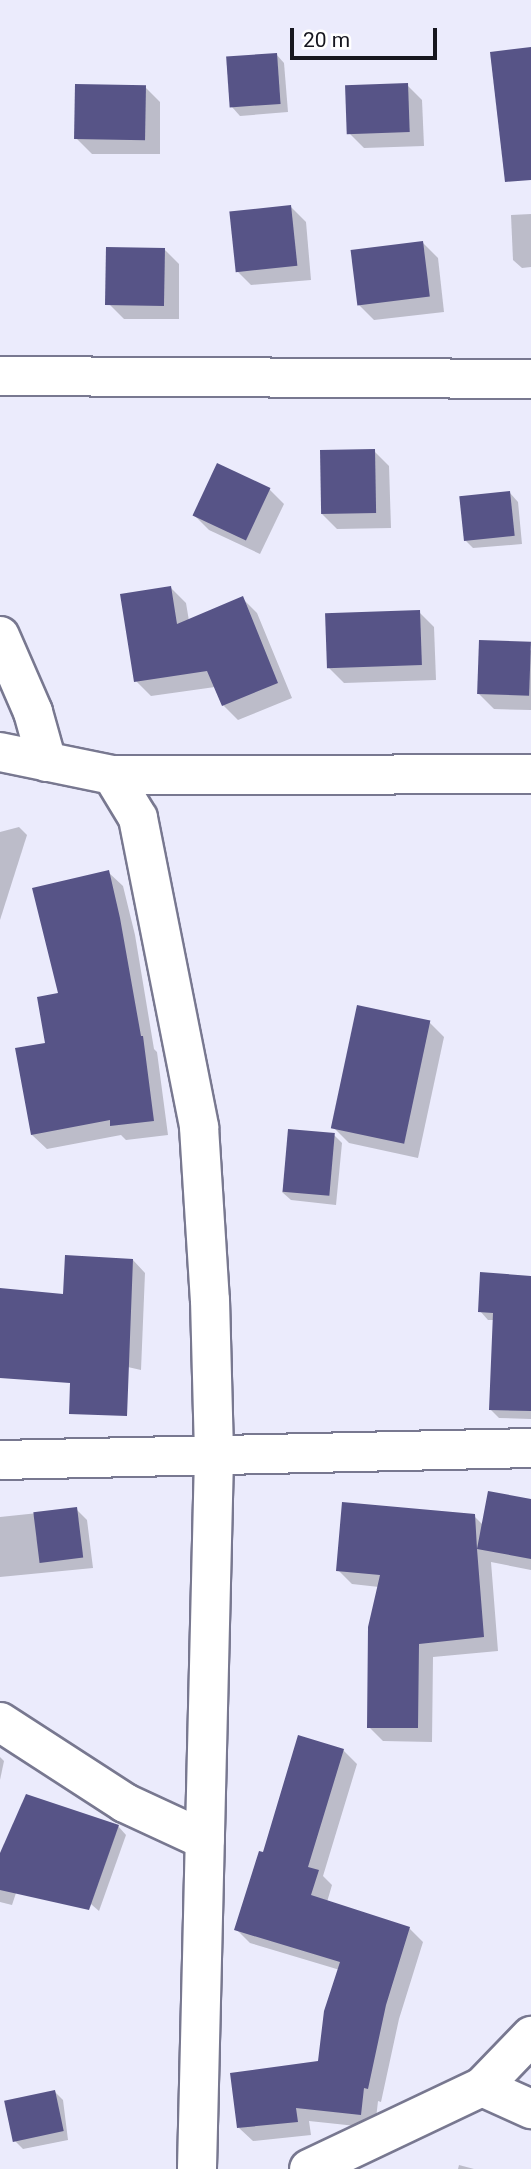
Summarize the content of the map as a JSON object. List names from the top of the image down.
{
  "scale_bar": "20 m"
}
